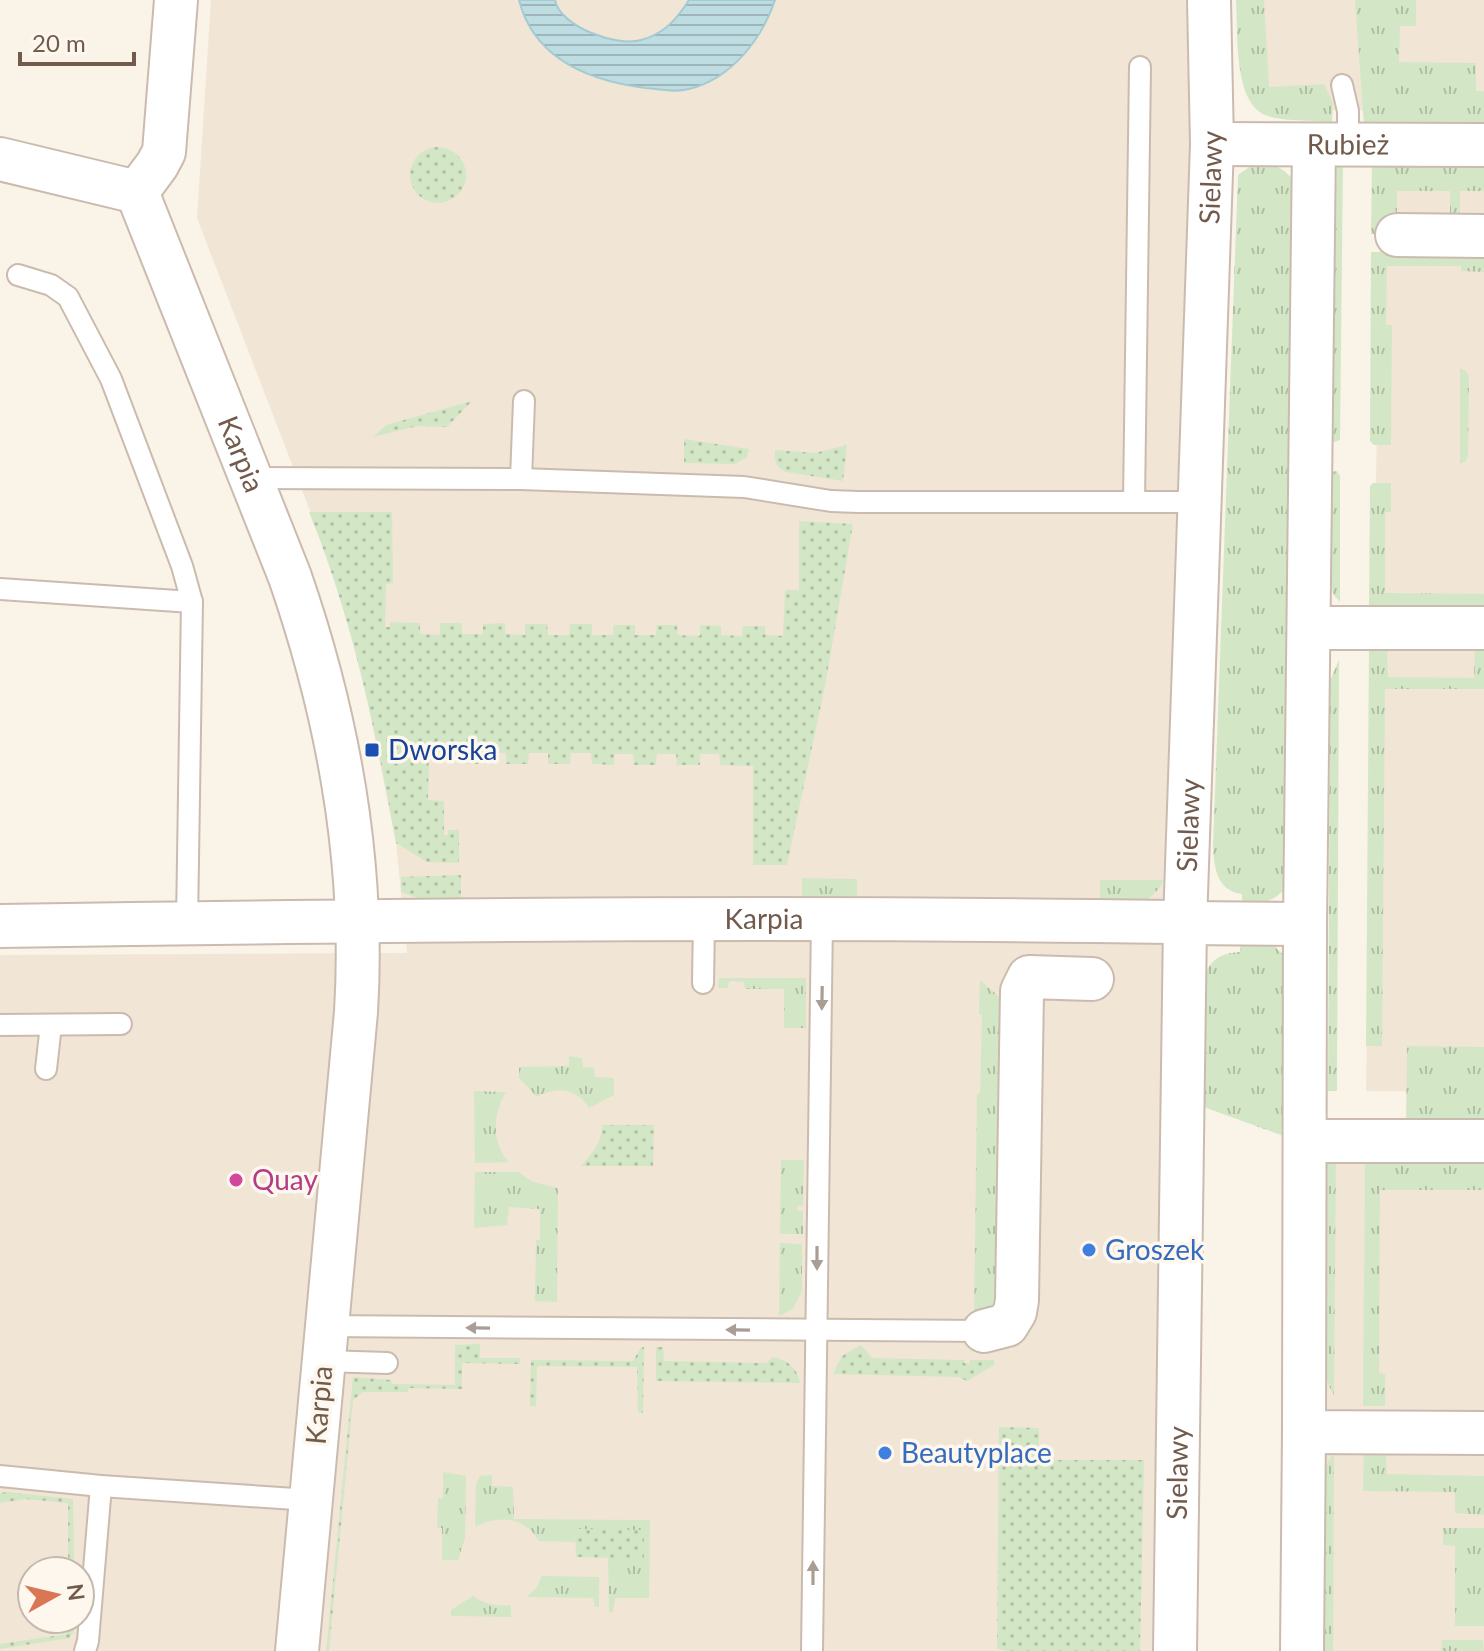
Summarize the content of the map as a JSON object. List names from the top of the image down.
{
  "streets": {
    "street": ["Rubież", "Sielawy", "Karpia"]
  },
  "crossings": [
    ["Rubież", "Sielawy"],
    ["Sielawy", "Karpia"]
  ],
  "places": {
    "transit": ["Dworska"],
    "other": ["Quay", "Groszek", "Beautyplace"]
  },
  "scale_bar": "20 m",
  "north": "right"
}
